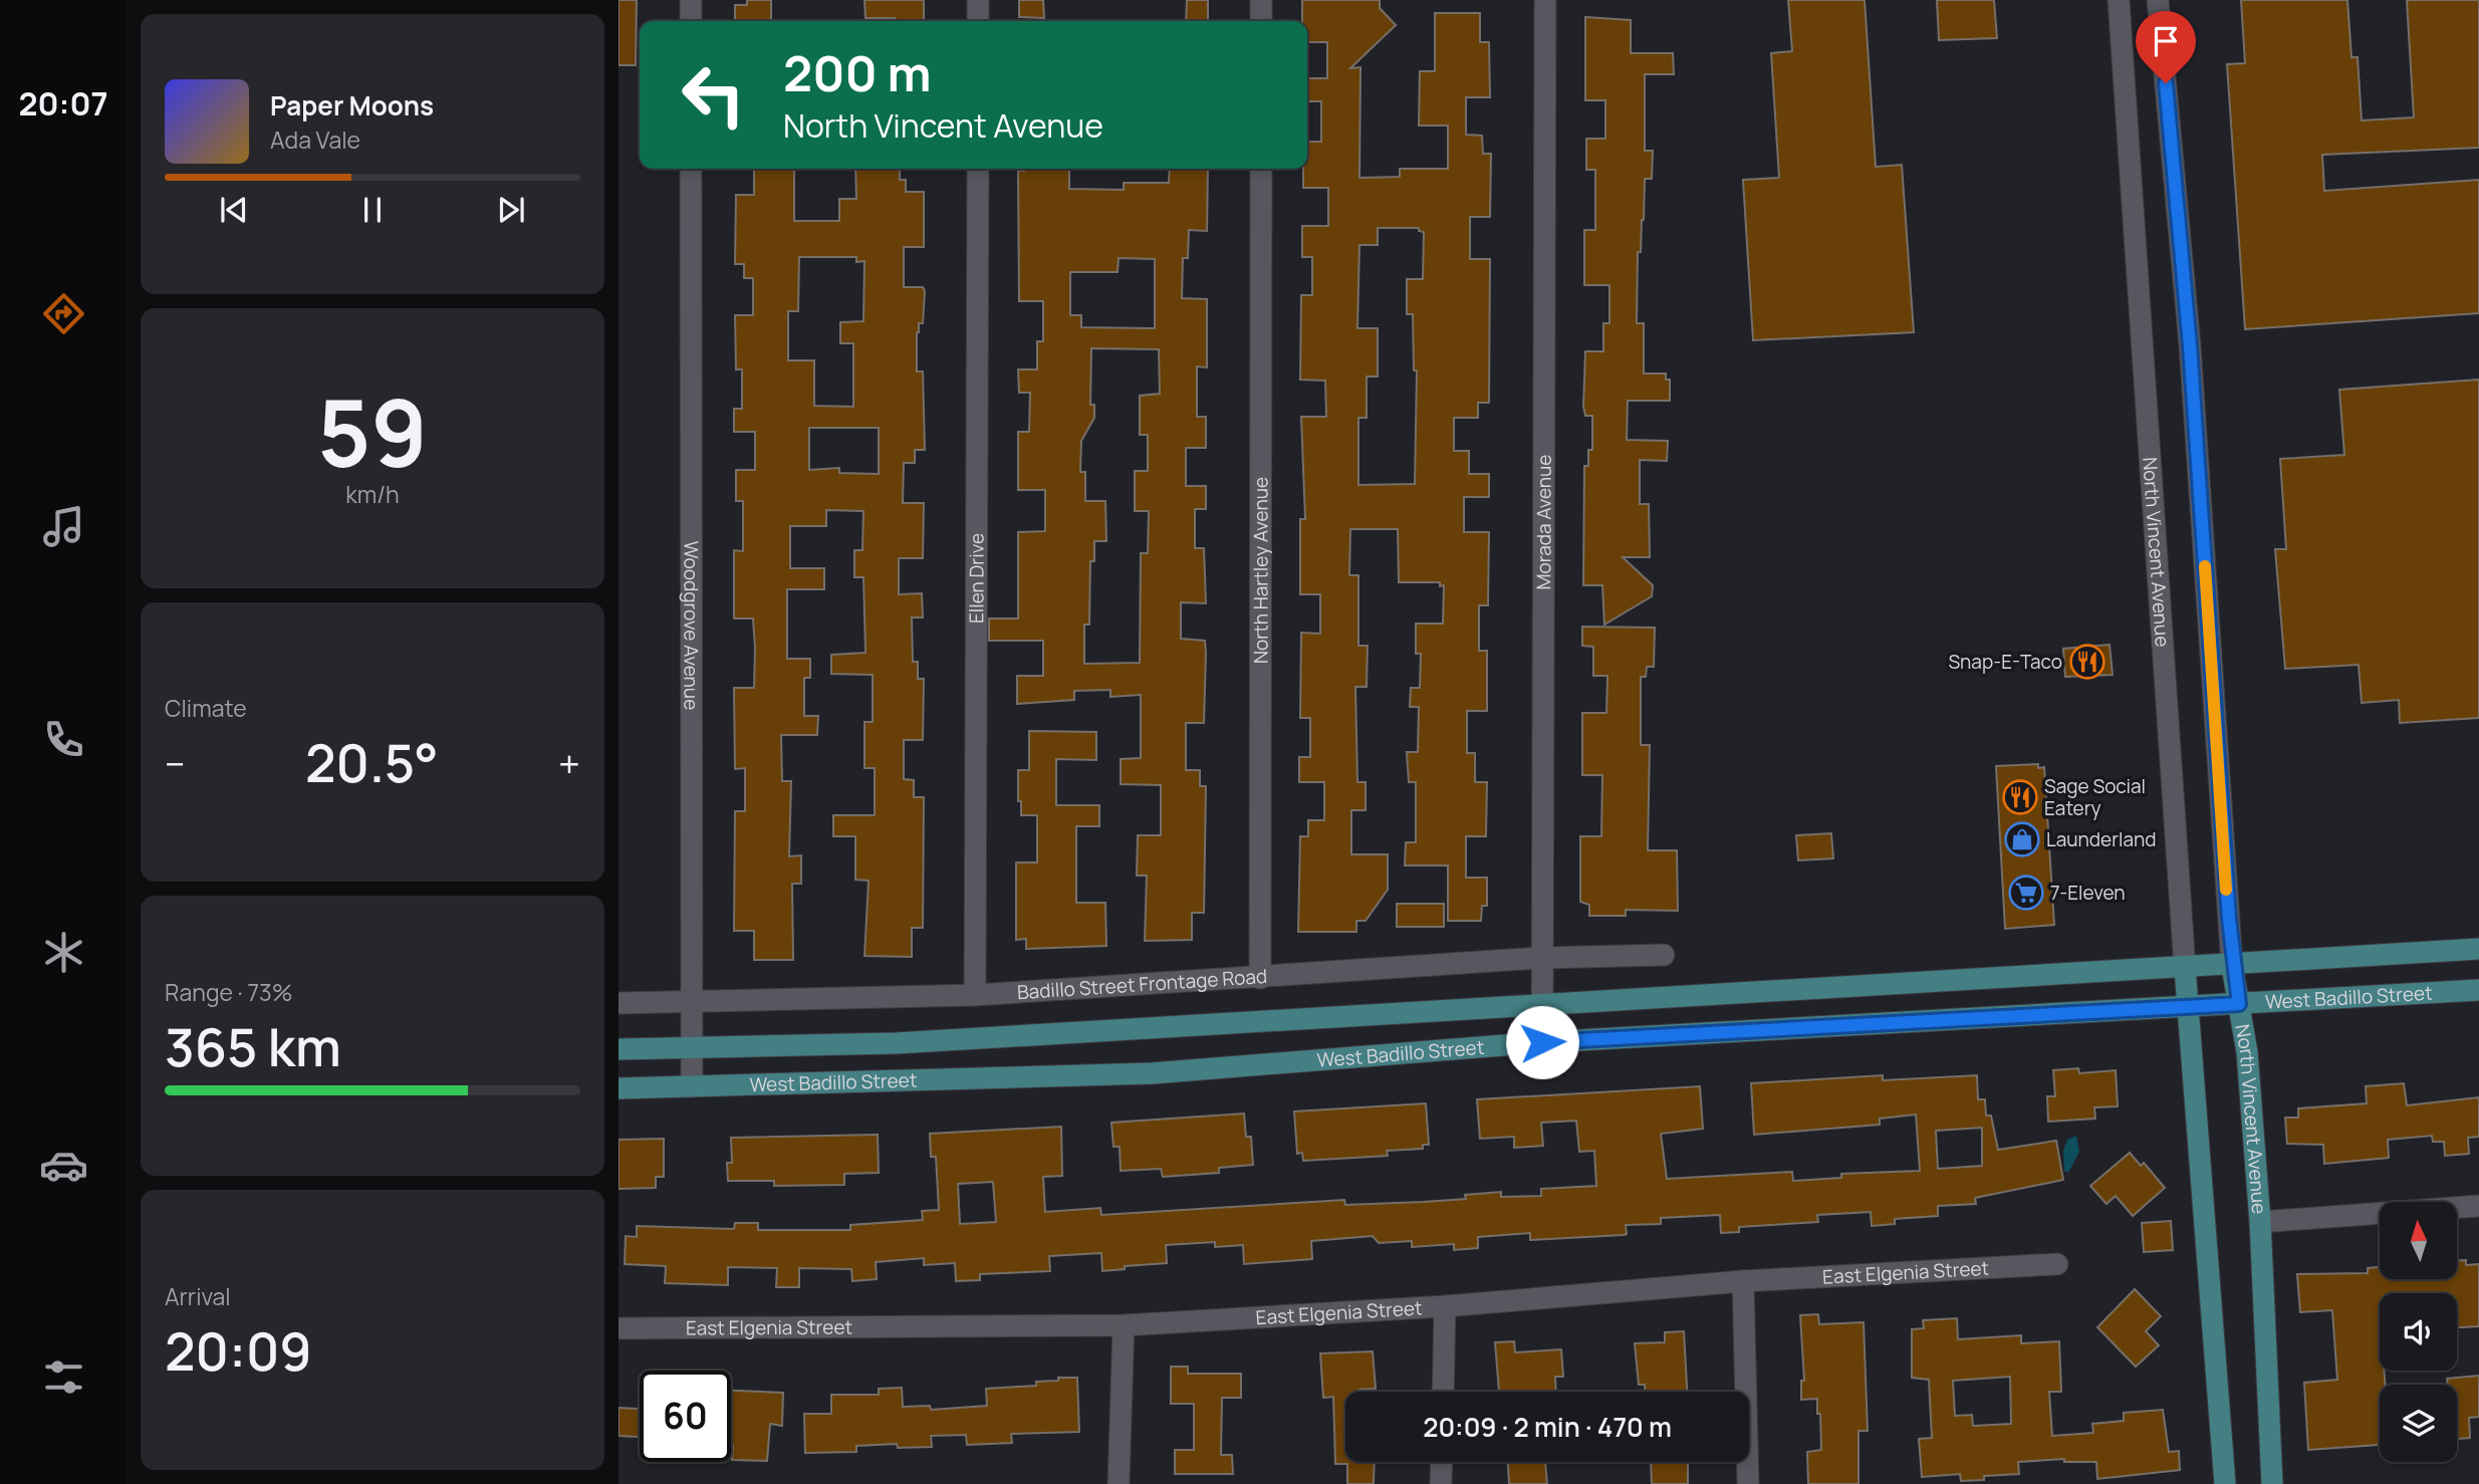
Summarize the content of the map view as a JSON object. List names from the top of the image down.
{
  "streets": {
    "main road": ["North Vincent Avenue", "West Badillo Street"],
    "street": [
      "Morada Avenue",
      "North Hartley Avenue",
      "Ellen Drive",
      "Woodgrove Avenue",
      "Badillo Street Frontage Road",
      "East Elgenia Street"
    ]
  },
  "crossings": [
    ["Morada Avenue", "Badillo Street Frontage Road"],
    ["Morada Avenue", "West Badillo Street"],
    ["North Vincent Avenue", "West Badillo Street"],
    ["North Hartley Avenue", "Badillo Street Frontage Road"],
    ["Ellen Drive", "Badillo Street Frontage Road"],
    ["Woodgrove Avenue", "Badillo Street Frontage Road"],
    ["Woodgrove Avenue", "West Badillo Street"]
  ],
  "places": {
    "restaurant": ["Snap-E-Taco", "Sage Social Eatery"],
    "shop": ["Launderland"],
    "supermarket": ["7-Eleven"]
  },
  "north": "top",
  "page": {
    "tabs": "20:07",
    "turn": ["200 m", "North Vincent Avenue"],
    "song": ["Paper Moons", "Ada Vale"],
    "tile": [
      ["59", "km/h"],
      "Climate",
      ["Range · 73%", "365 km"],
      ["Arrival", "20:09"]
    ],
    "heat": ["−", "20.5°", "+"],
    "limit": "60",
    "trip": "20:09 · 2 min · 470 m"
  }
}
